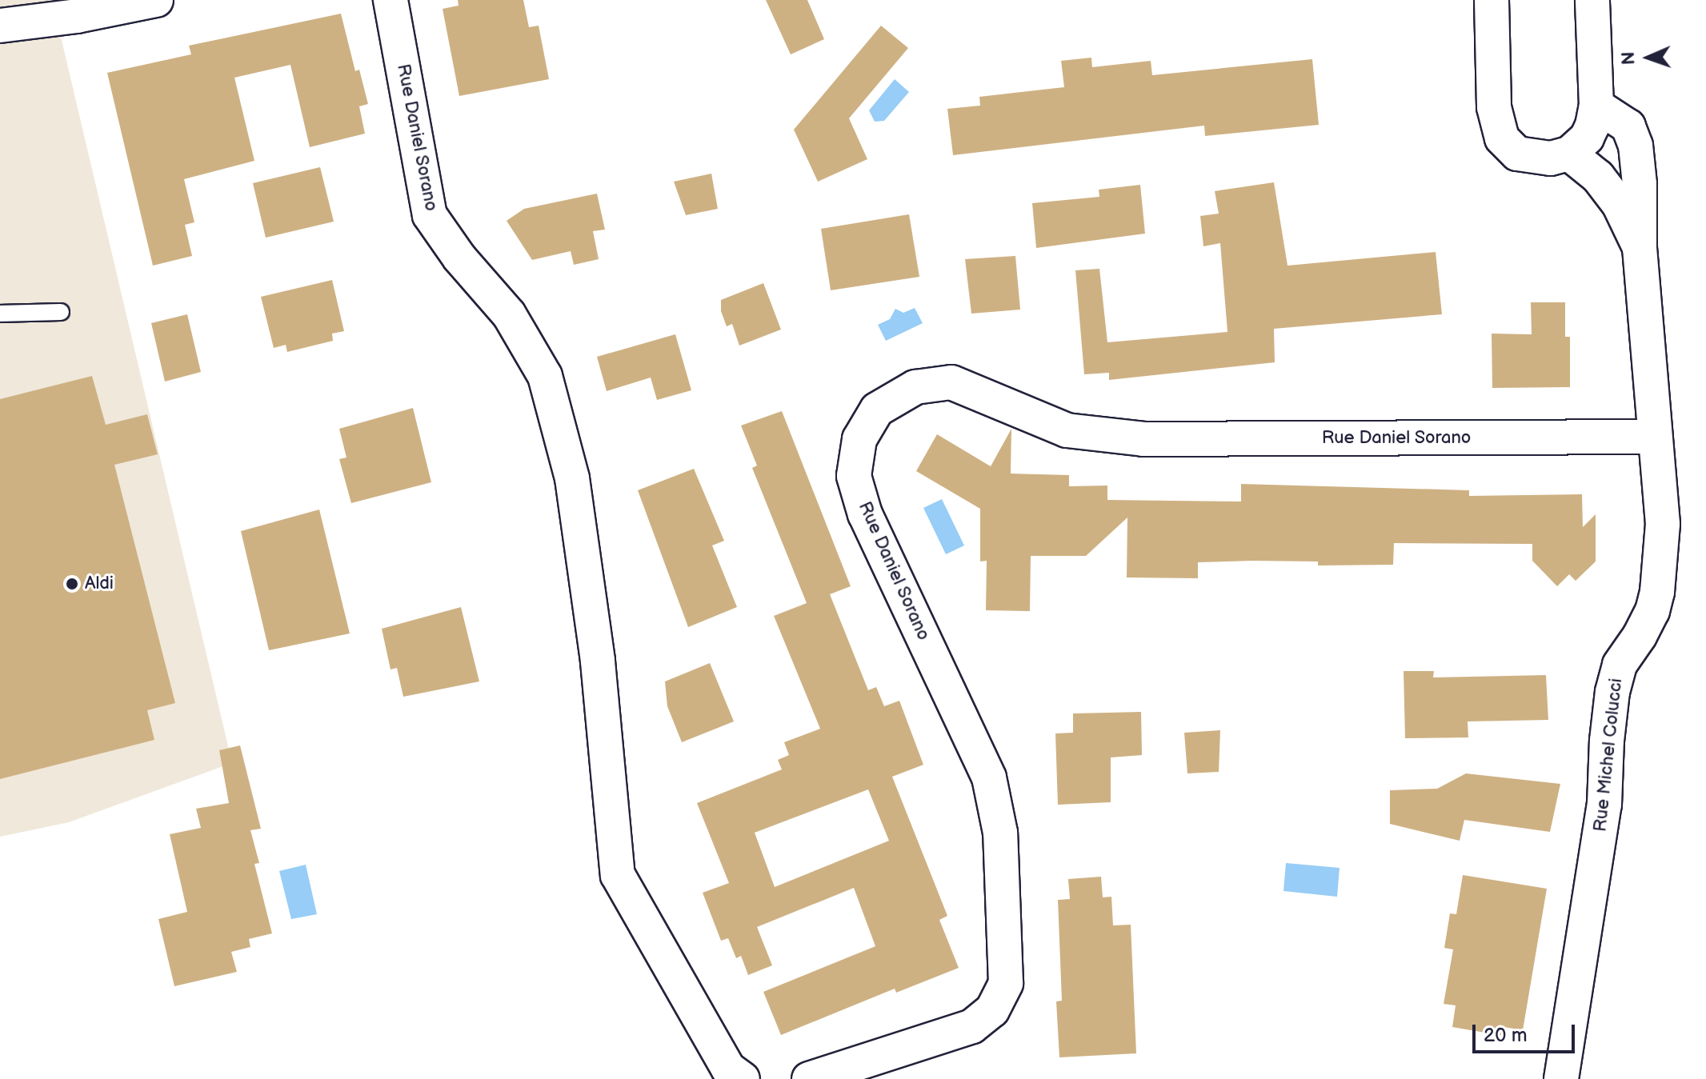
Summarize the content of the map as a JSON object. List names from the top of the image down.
{
  "streets": {
    "street": ["Rue Daniel Sorano", "Rue Michel Colucci"]
  },
  "crossings": [
    ["Rue Daniel Sorano", "Rue Michel Colucci"]
  ],
  "places": ["Aldi"],
  "scale_bar": "20 m",
  "north": "left"
}
